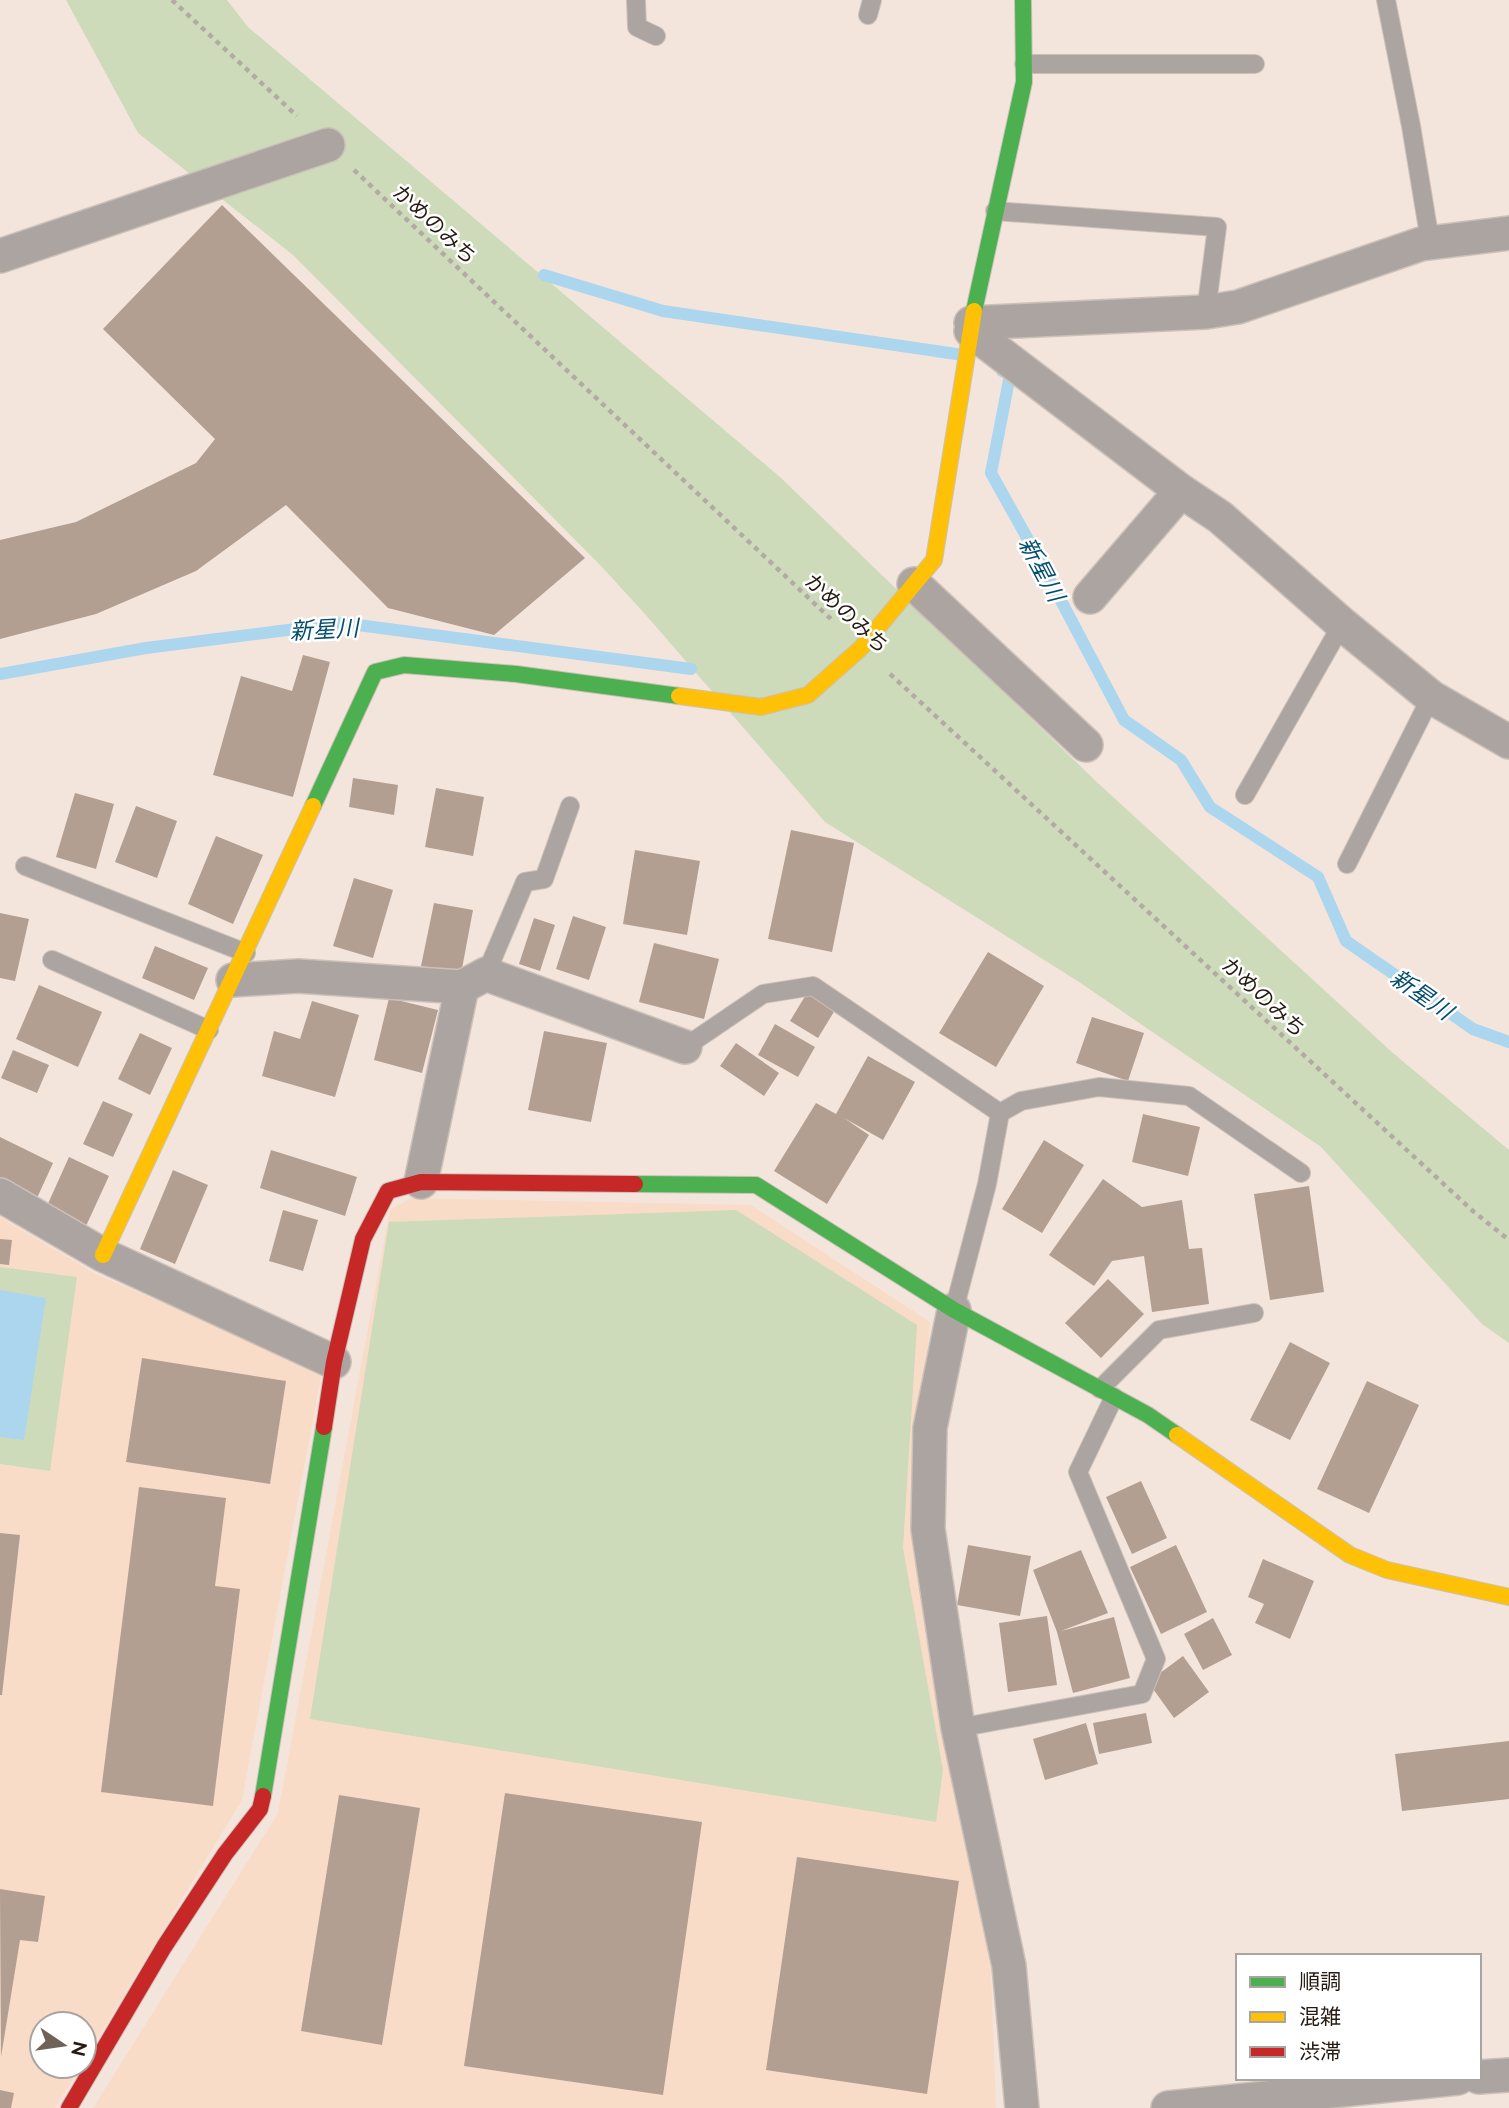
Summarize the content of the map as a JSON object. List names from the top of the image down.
{
  "streets": {
    "path": ["かめのみち"]
  },
  "water": ["新星川"],
  "legend": ["順調", "混雑", "渋滞"],
  "north": "right"
}
